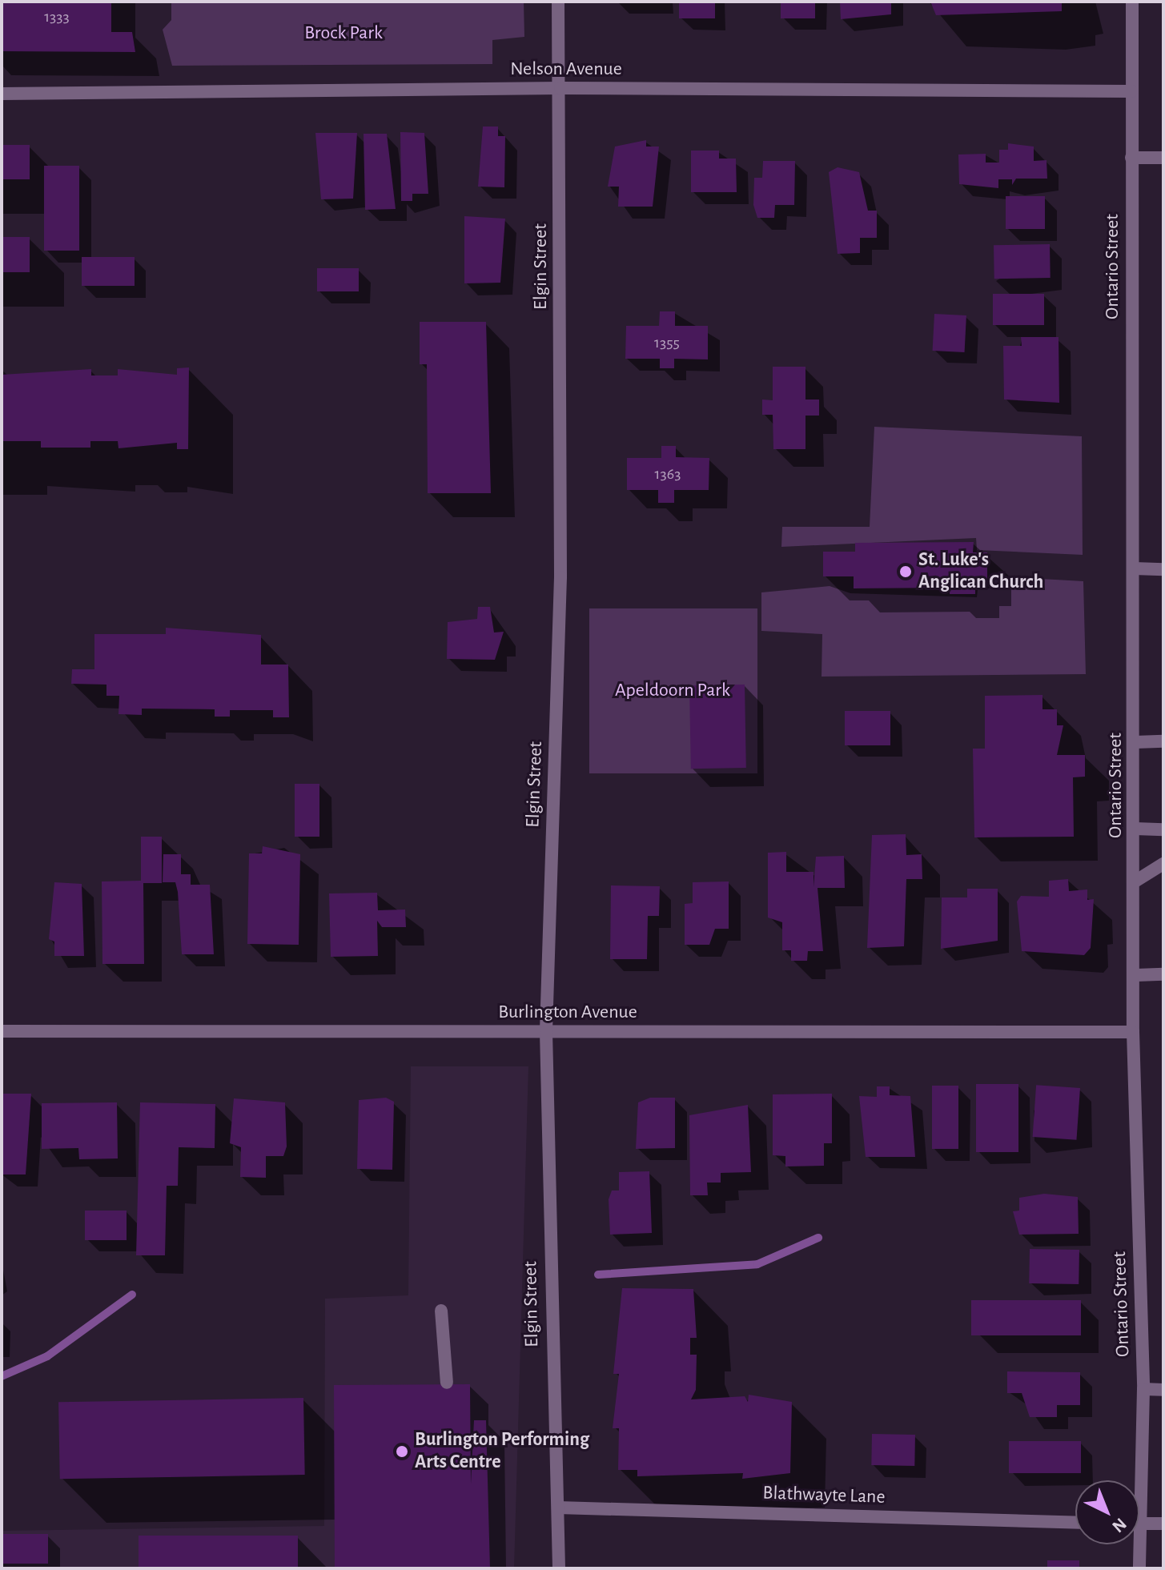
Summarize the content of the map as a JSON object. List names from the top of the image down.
{
  "streets": {
    "street": [
      "Nelson Avenue",
      "Elgin Street",
      "Ontario Street",
      "Burlington Avenue",
      "Blathwayte Lane"
    ]
  },
  "crossings": [
    ["Nelson Avenue", "Elgin Street"],
    ["Nelson Avenue", "Ontario Street"],
    ["Elgin Street", "Burlington Avenue"],
    ["Elgin Street", "Blathwayte Lane"],
    ["Ontario Street", "Burlington Avenue"]
  ],
  "parks": ["Brock Park", "Apeldoorn Park"],
  "places": ["St. Luke's Anglican Church", "Burlington Performing Arts Centre"],
  "house_numbers": ["1333", "1355", "1363"],
  "north": "bottom right"
}
